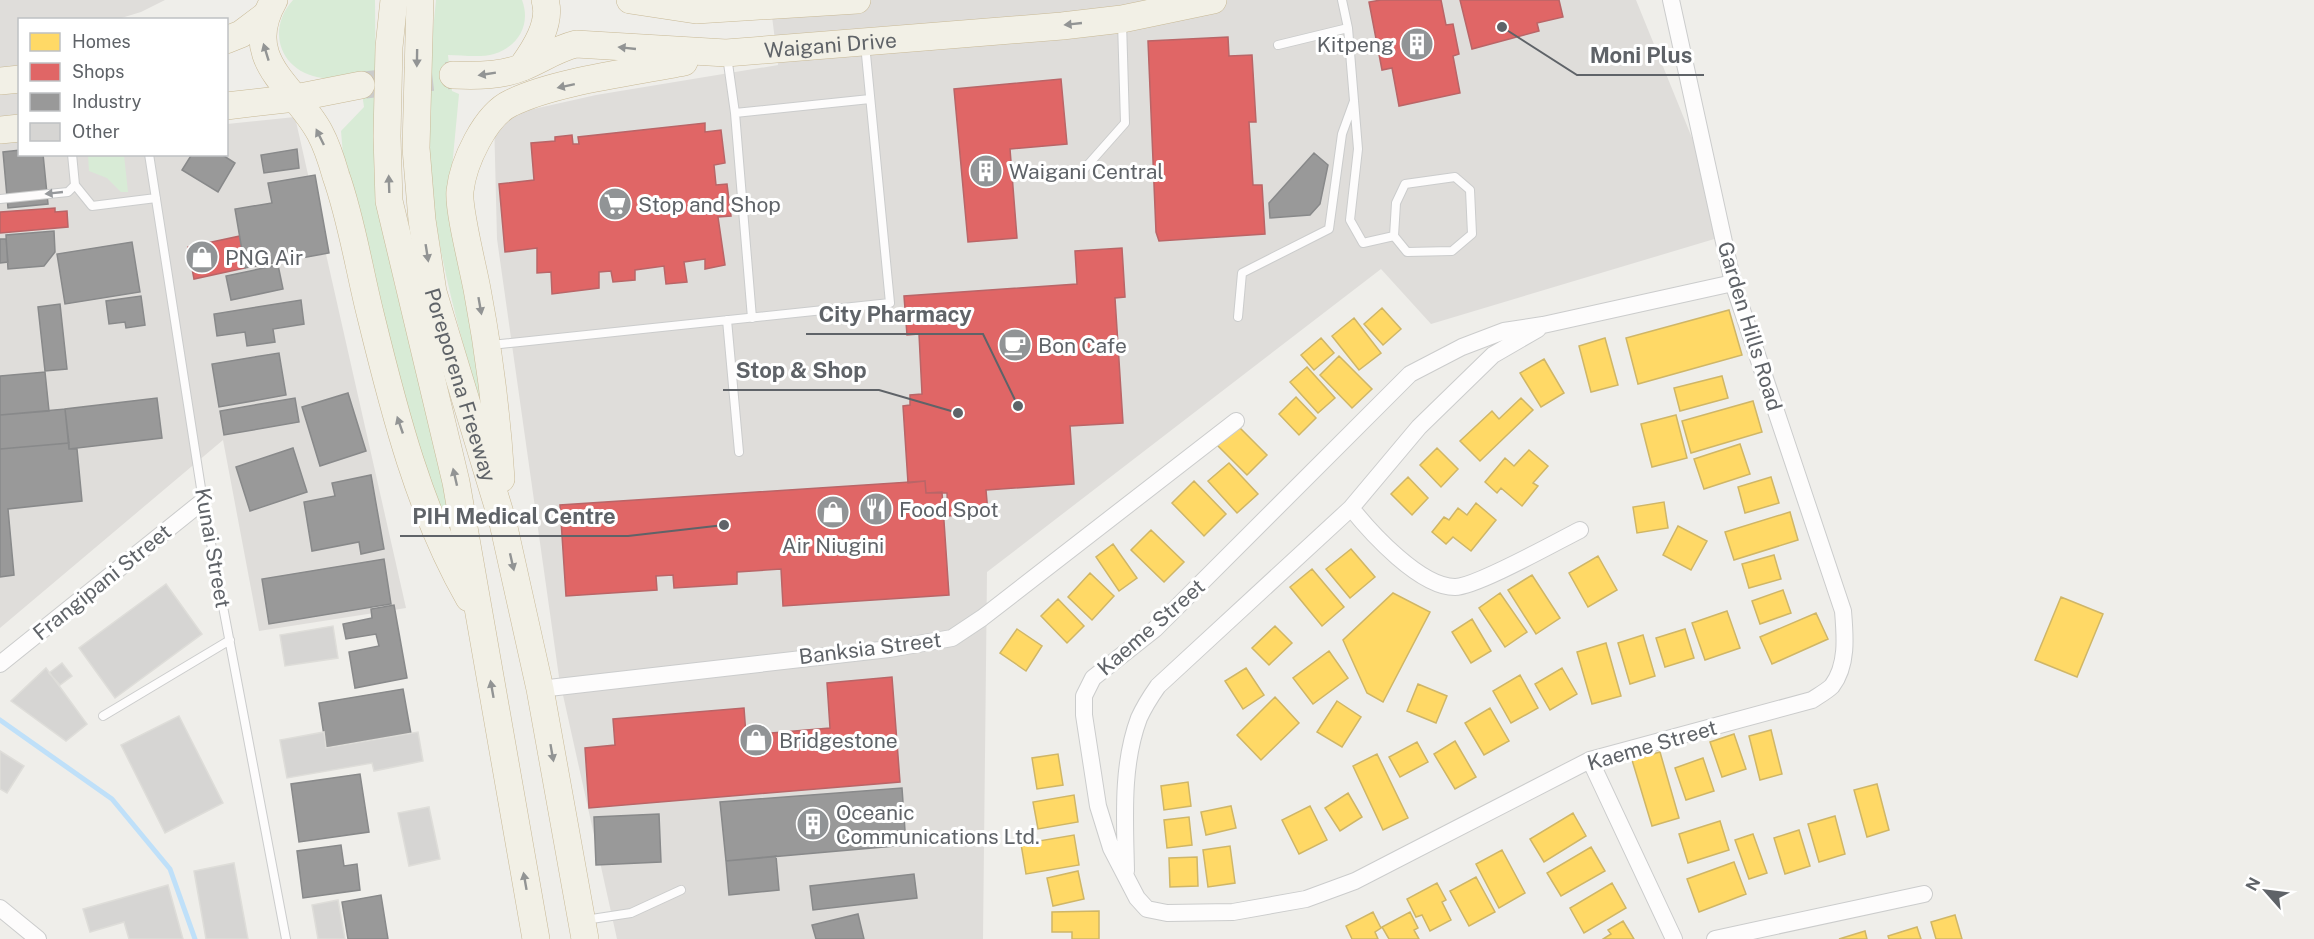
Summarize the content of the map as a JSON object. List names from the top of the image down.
{
  "streets": {
    "highway": ["Waigani Drive", "Poreporena Freeway"],
    "street": [
      "Garden Hills Road",
      "Frangipani Street",
      "Kaeme Street",
      "Banksia Street"
    ],
    "lane": ["Kunai Street"]
  },
  "crossings": [
    ["Garden Hills Road", "Kaeme Street"],
    ["Poreporena Freeway", "Banksia Street"],
    ["Kunai Street", "Frangipani Street"]
  ],
  "places": {
    "other": [
      "Moni Plus",
      "City Pharmacy",
      "Stop & Shop",
      "PIH Medical Centre"
    ],
    "building": ["Kitpeng", "Waigani Central", "Oceanic Communications Ltd."],
    "supermarket": ["Stop and Shop"],
    "shop": ["PNG Air", "Air Niugini", "Bridgestone"],
    "cafe": ["Bon Cafe"],
    "restaurant": ["Food Spot"]
  },
  "legend": [
    "Homes",
    "Shops",
    "Industry",
    "Other"
  ],
  "north": "top left"
}
